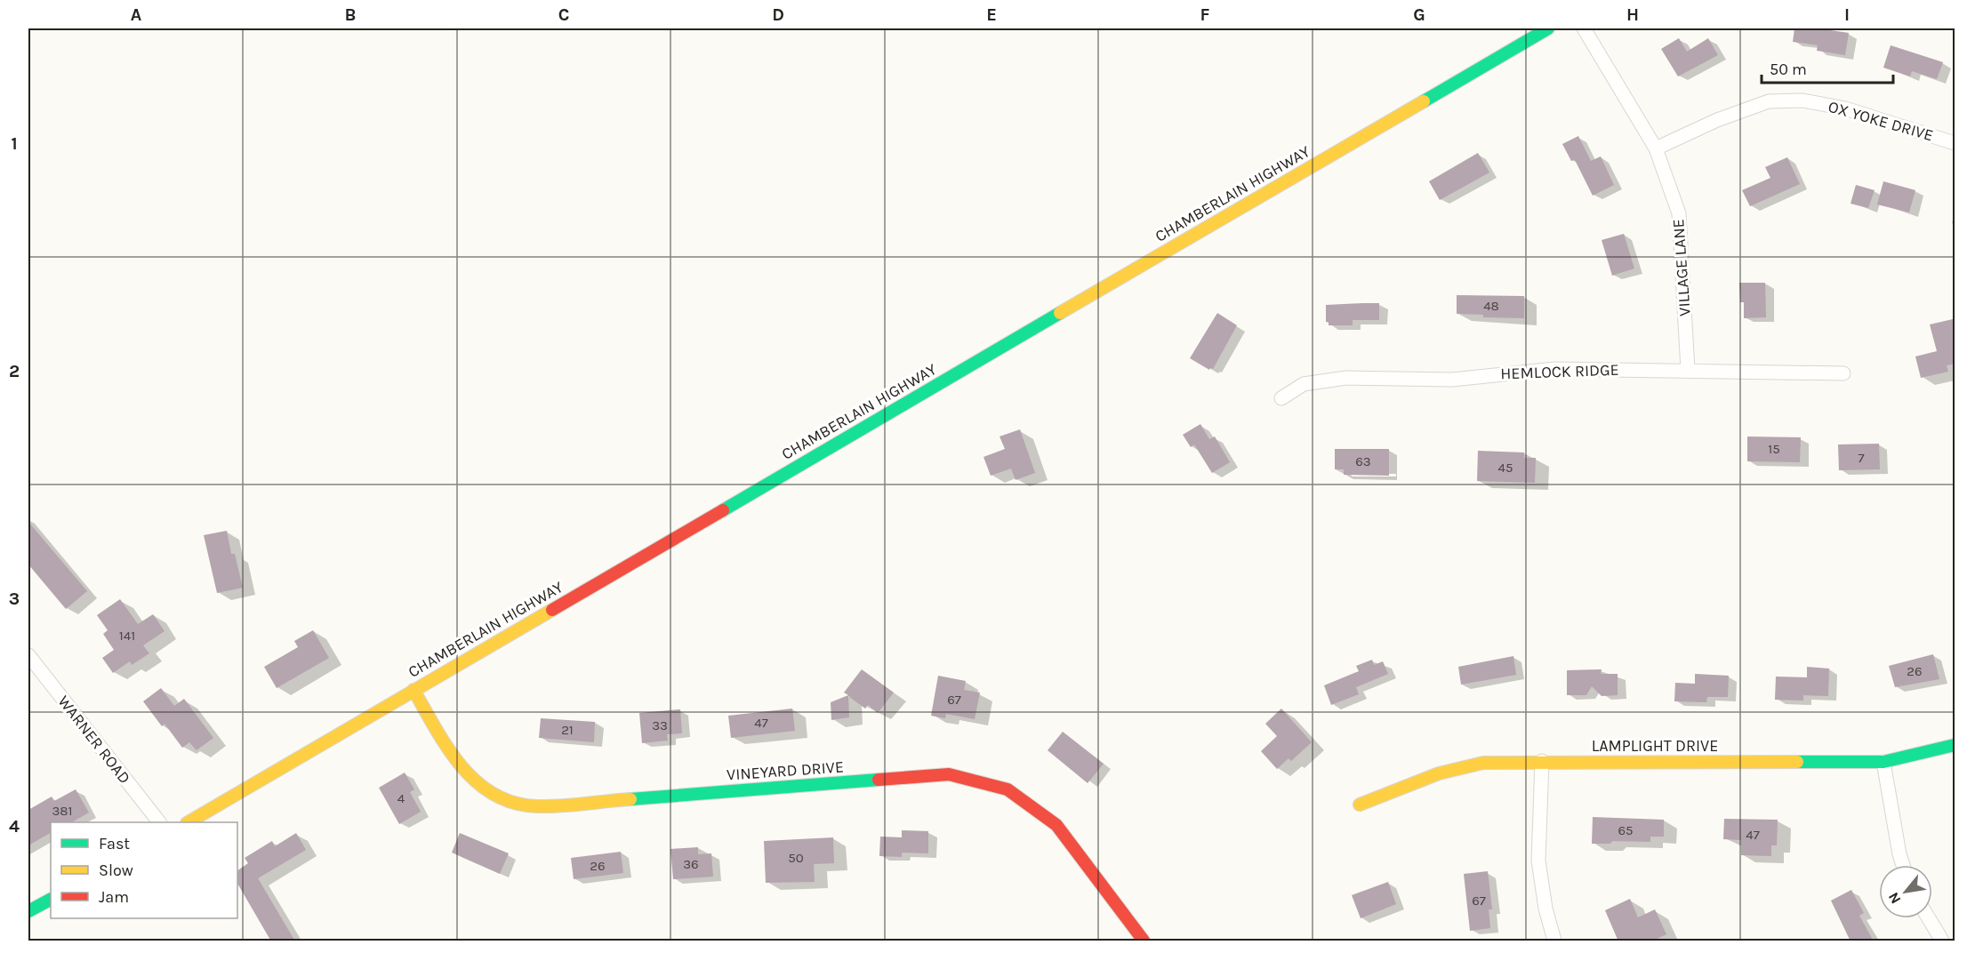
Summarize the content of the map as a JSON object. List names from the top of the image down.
{
  "streets": {
    "main road": ["CHAMBERLAIN HIGHWAY", "LAMPLIGHT DRIVE", "VINEYARD DRIVE"],
    "street": [
      "OX YOKE DRIVE",
      "VILLAGE LANE",
      "HEMLOCK RIDGE",
      "WARNER ROAD"
    ]
  },
  "crossings": [
    ["OX YOKE DRIVE", "VILLAGE LANE"],
    ["CHAMBERLAIN HIGHWAY", "VINEYARD DRIVE"],
    ["VILLAGE LANE", "HEMLOCK RIDGE"]
  ],
  "house_numbers": [
    "48",
    "15",
    "7",
    "63",
    "45",
    "141",
    "26",
    "67",
    "47",
    "33",
    "21",
    "4",
    "381",
    "65",
    "47",
    "50",
    "36",
    "26",
    "67"
  ],
  "legend": ["Fast", "Slow", "Jam"],
  "scale_bar": "50 m",
  "north": "bottom left",
  "grid": {
    "columns": [
      "A",
      "B",
      "C",
      "D",
      "E",
      "F",
      "G",
      "H",
      "I"
    ],
    "rows": [
      "1",
      "2",
      "3",
      "4"
    ]
  }
}
